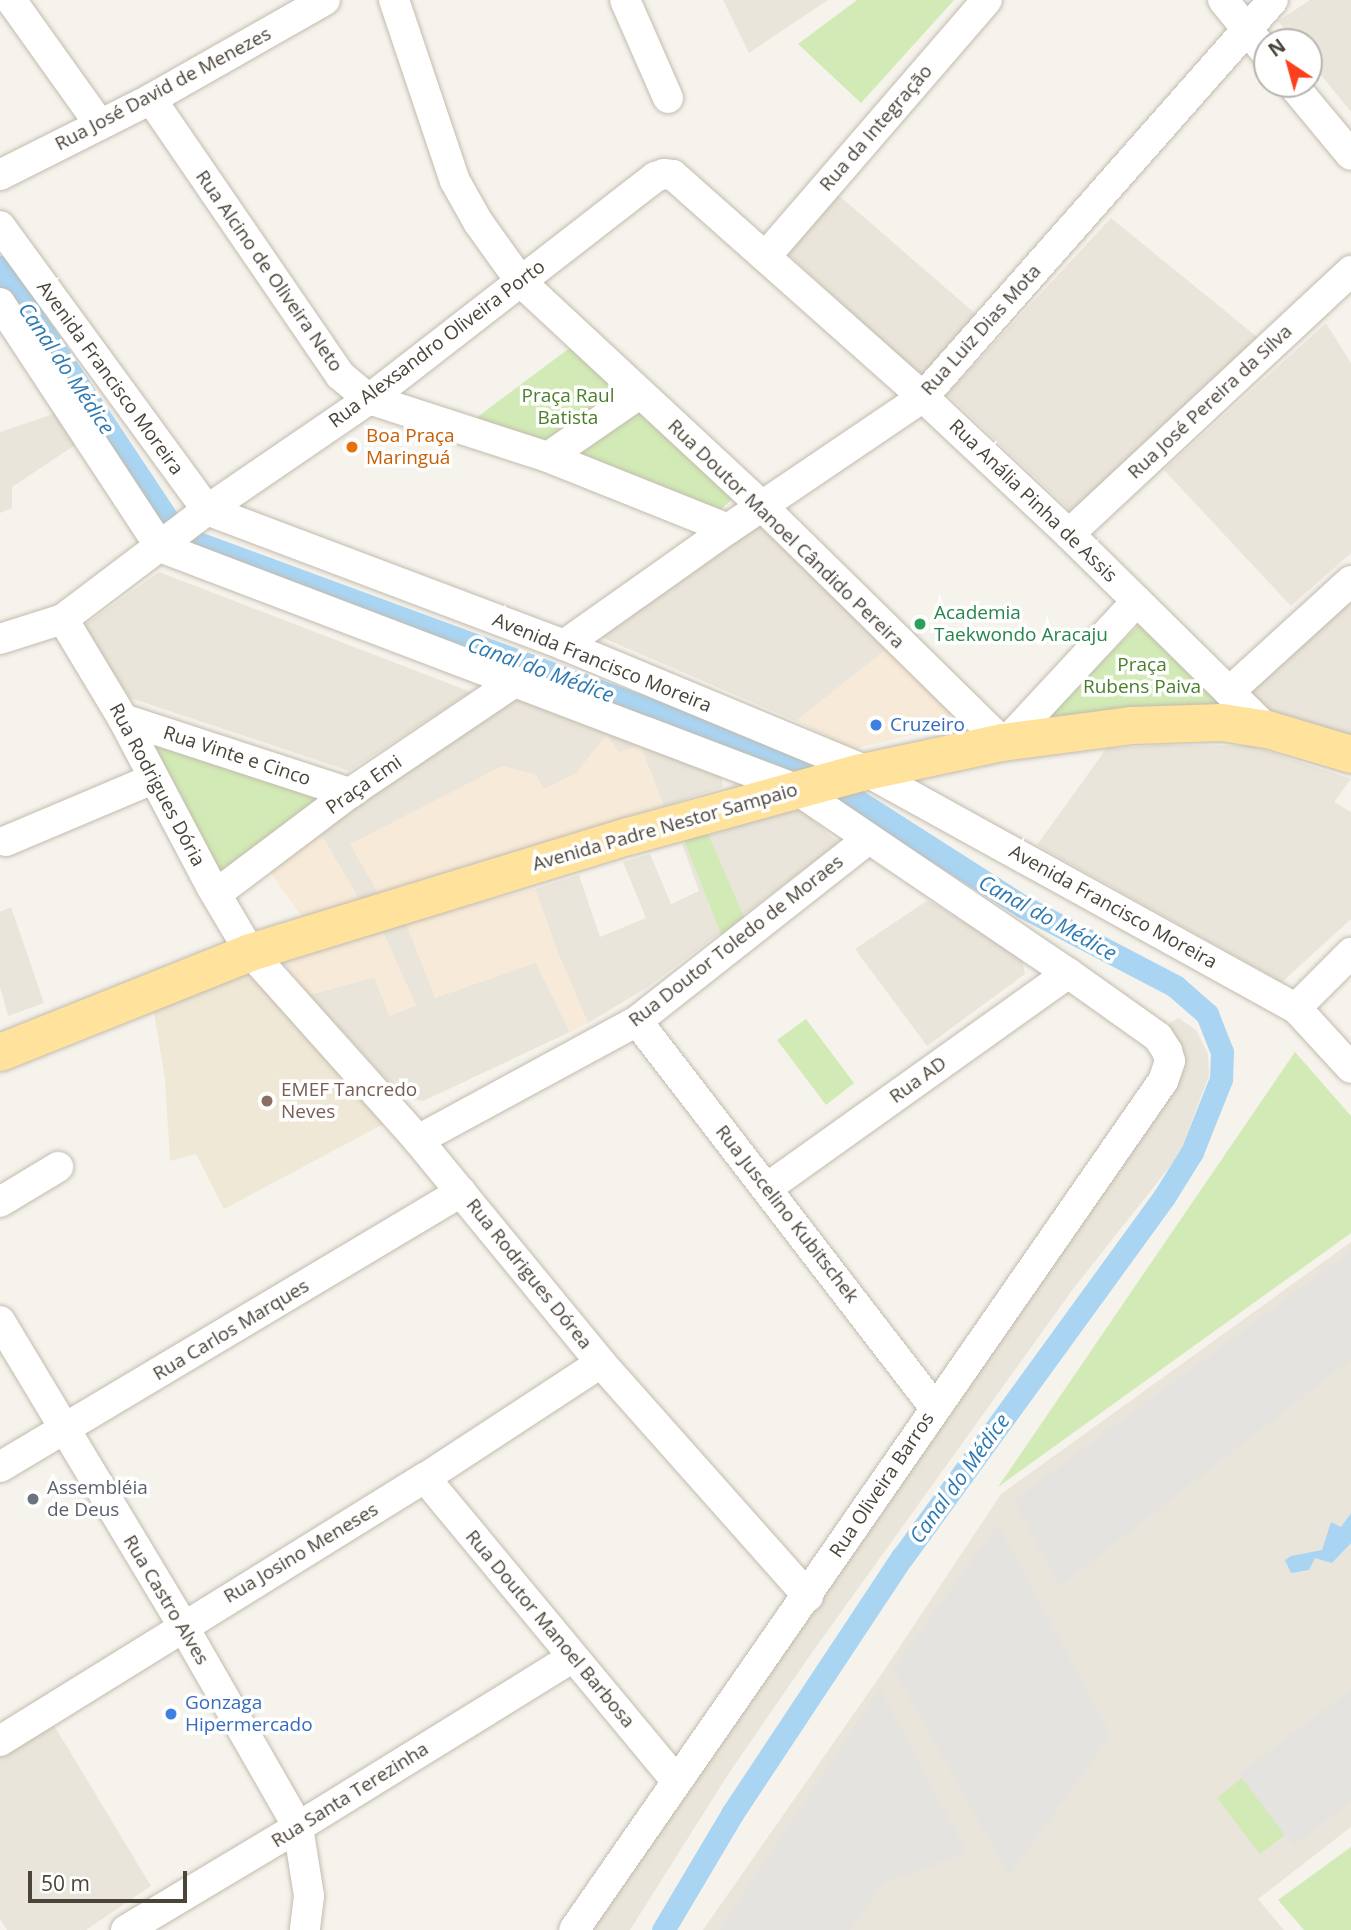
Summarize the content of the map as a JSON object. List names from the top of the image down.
{
  "streets": {
    "main road": ["Avenida Padre Nestor Sampaio"],
    "street": [
      "Rua José David de Menezes",
      "Rua da Integração",
      "Rua Alcino de Oliveira Neto",
      "Rua Luiz Dias Mota",
      "Rua Alexsandro Oliveira Porto",
      "Avenida Francisco Moreira",
      "Rua José Pereira da Silva",
      "Rua Anália Pinha de Assis",
      "Rua Doutor Manoel Cândido Pereira",
      "Rua Vinte e Cinco",
      "Rua Rodrigues Dória",
      "Praça Emi",
      "Rua Doutor Toledo de Moraes",
      "Rua AD",
      "Rua Juscelino Kubitschek",
      "Rua Rodrigues Dórea",
      "Rua Carlos Marques",
      "Rua Oliveira Barros",
      "Rua Josino Meneses",
      "Rua Castro Alves",
      "Rua Doutor Manoel Barbosa",
      "Rua Santa Terezinha"
    ]
  },
  "crossings": [
    ["Rua José David de Menezes", "Rua Alcino de Oliveira Neto"],
    ["Rua da Integração", "Rua Anália Pinha de Assis"],
    ["Rua Alcino de Oliveira Neto", "Rua Luiz Dias Mota"],
    ["Rua Alcino de Oliveira Neto", "Rua Alexsandro Oliveira Porto"],
    ["Rua Luiz Dias Mota", "Avenida Francisco Moreira"],
    ["Rua Luiz Dias Mota", "Rua Anália Pinha de Assis"],
    ["Rua Luiz Dias Mota", "Rua Doutor Manoel Cândido Pereira"],
    ["Rua Alexsandro Oliveira Porto", "Avenida Francisco Moreira"],
    ["Rua Alexsandro Oliveira Porto", "Rua Anália Pinha de Assis"],
    ["Rua Alexsandro Oliveira Porto", "Rua Doutor Manoel Cândido Pereira"],
    ["Rua Alexsandro Oliveira Porto", "Rua Rodrigues Dória"],
    ["Avenida Francisco Moreira", "Avenida Padre Nestor Sampaio"],
    ["Rua José Pereira da Silva", "Rua Anália Pinha de Assis"],
    ["Rua Anália Pinha de Assis", "Avenida Padre Nestor Sampaio"],
    ["Rua Doutor Manoel Cândido Pereira", "Avenida Padre Nestor Sampaio"],
    ["Rua Vinte e Cinco", "Rua Rodrigues Dória"],
    ["Rua Vinte e Cinco", "Praça Emi"],
    ["Rua Rodrigues Dória", "Praça Emi"],
    ["Rua Rodrigues Dória", "Avenida Padre Nestor Sampaio"],
    ["Rua Rodrigues Dória", "Rua Rodrigues Dórea"],
    ["Avenida Padre Nestor Sampaio", "Rua Rodrigues Dórea"],
    ["Rua Doutor Toledo de Moraes", "Rua Juscelino Kubitschek"],
    ["Rua Doutor Toledo de Moraes", "Rua Rodrigues Dórea"],
    ["Rua AD", "Rua Juscelino Kubitschek"],
    ["Rua AD", "Rua Oliveira Barros"],
    ["Rua Juscelino Kubitschek", "Rua Oliveira Barros"],
    ["Rua Rodrigues Dórea", "Rua Carlos Marques"],
    ["Rua Rodrigues Dórea", "Rua Oliveira Barros"],
    ["Rua Rodrigues Dórea", "Rua Josino Meneses"],
    ["Rua Carlos Marques", "Rua Castro Alves"],
    ["Rua Oliveira Barros", "Rua Doutor Manoel Barbosa"],
    ["Rua Josino Meneses", "Rua Castro Alves"],
    ["Rua Josino Meneses", "Rua Doutor Manoel Barbosa"],
    ["Rua Castro Alves", "Rua Santa Terezinha"],
    ["Rua Doutor Manoel Barbosa", "Rua Santa Terezinha"]
  ],
  "water": ["Canal do Médice"],
  "parks": ["Praça Raul Batista", "Praça Rubens Paiva"],
  "places": [
    "Boa Praça Maringuá",
    "Academia Taekwondo Aracaju",
    "Cruzeiro",
    "EMEF Tancredo Neves",
    "Assembléia de Deus",
    "Gonzaga Hipermercado"
  ],
  "scale_bar": "50 m",
  "north": "top left"
}
